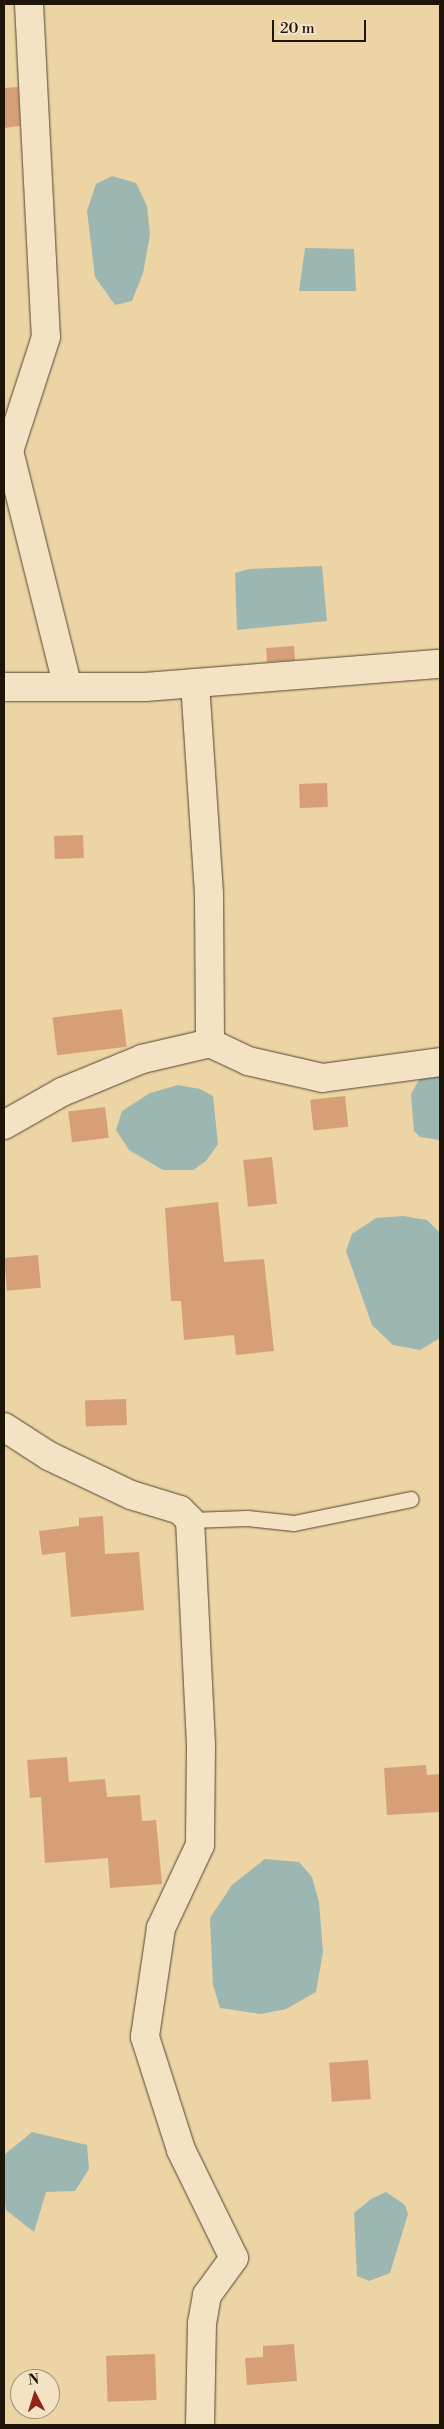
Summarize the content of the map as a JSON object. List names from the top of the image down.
{
  "scale_bar": "20 m",
  "north": "top"
}
